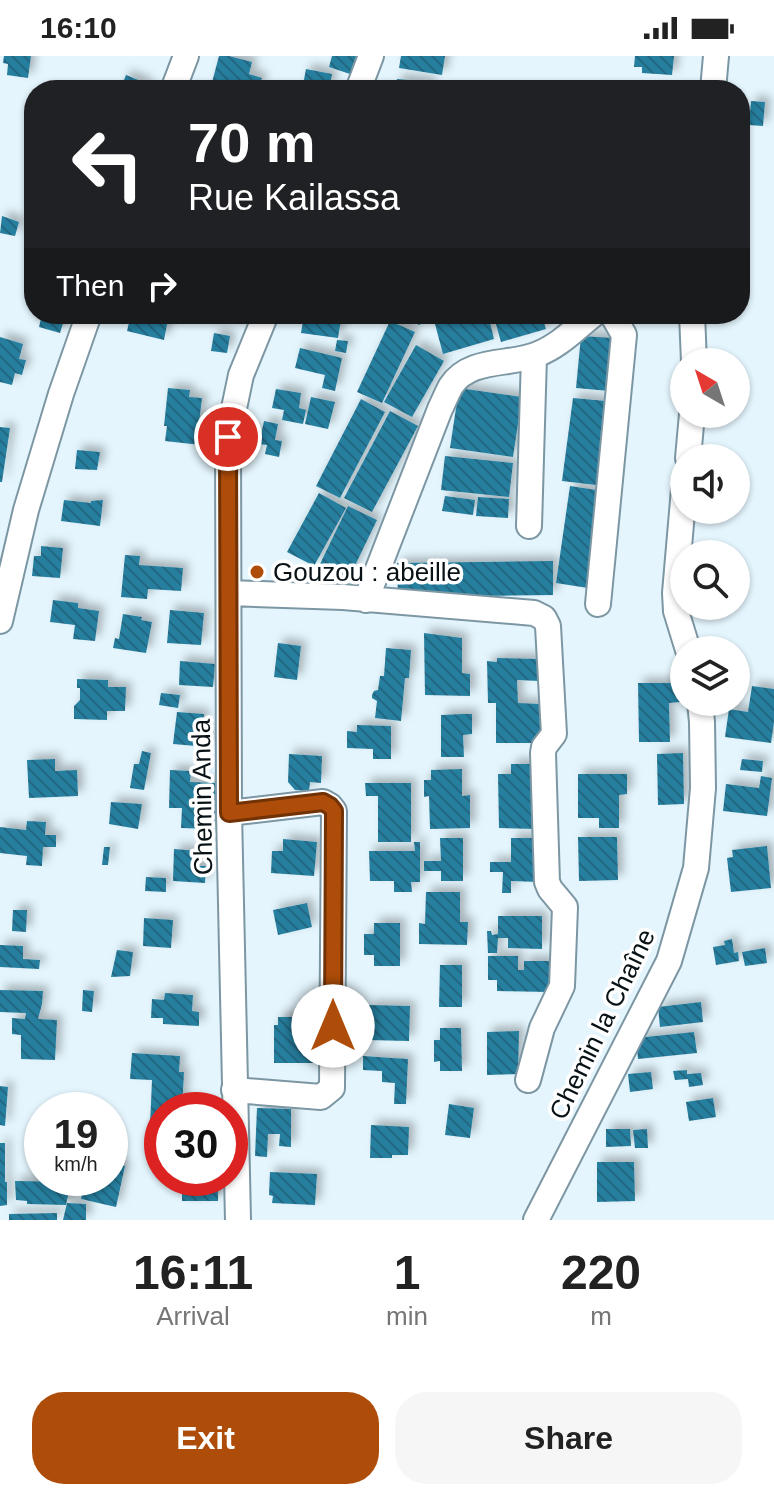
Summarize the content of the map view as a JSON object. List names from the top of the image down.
{
  "streets": {
    "street": ["Chemin Anda", "Chemin la Chaîne"]
  },
  "places": ["Gouzou : abeille"],
  "north": "top left",
  "page": {
    "status": "16:10",
    "turn": ["70 m", "Rue Kailassa"],
    "then": "Then",
    "speed": "19 km/h",
    "limit": "30",
    "eta": [
      "16:11",
      "Arrival",
      "1",
      "min",
      "220",
      "m"
    ],
    "buttons": ["Exit", "Share"]
  }
}
